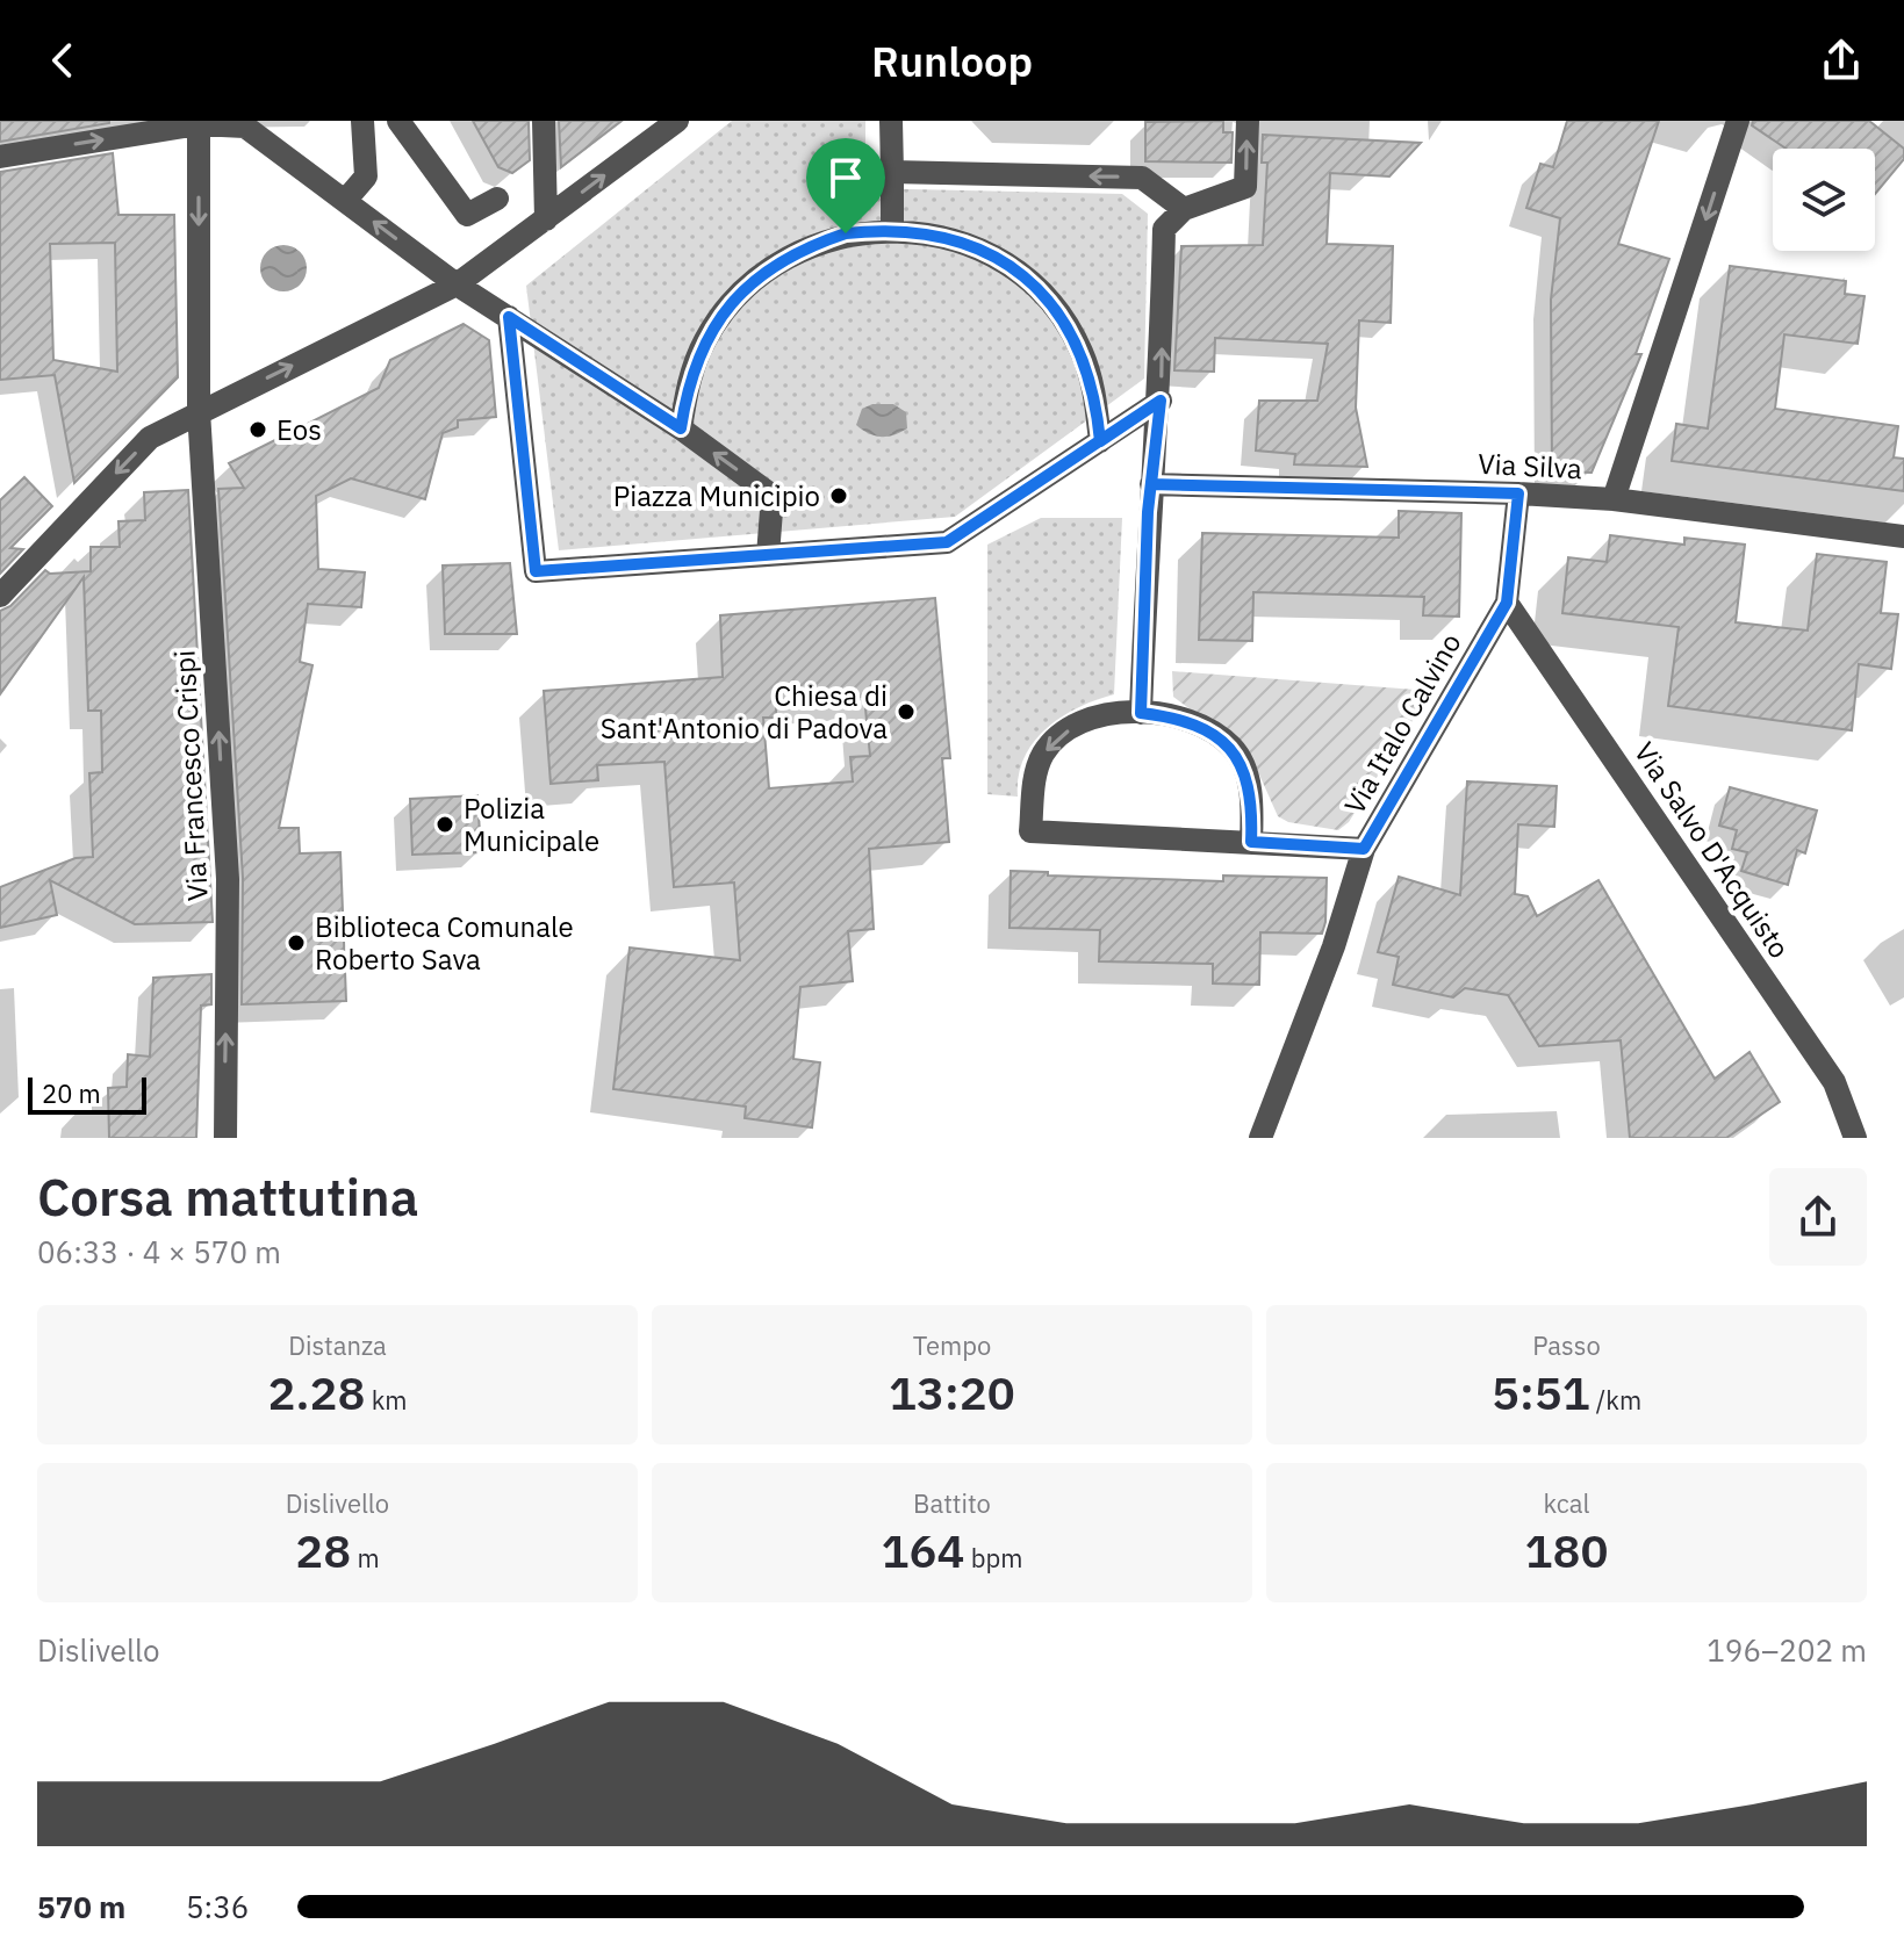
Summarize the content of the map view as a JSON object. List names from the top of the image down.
{
  "streets": {
    "street": [
      "Via Silva",
      "Via Italo Calvino",
      "Via Francesco Crispi",
      "Via Salvo D'Acquisto"
    ]
  },
  "crossings": [
    ["Via Silva", "Via Italo Calvino"],
    ["Via Italo Calvino", "Via Salvo D'Acquisto"]
  ],
  "places": [
    "Eos",
    "Piazza Municipio",
    "Chiesa di Sant'Antonio di Padova",
    "Polizia Municipale",
    "Biblioteca Comunale Roberto Sava"
  ],
  "scale_bar": "20 m",
  "page": {
    "header": "Runloop",
    "scale": "20 m",
    "heading": ["Corsa mattutina", "06:33 · 4 × 570 m"],
    "stats": [
      ["Distanza", "2.28 km"],
      ["Tempo", "13:20"],
      ["Passo", "5:51 /km"],
      ["Dislivello", "28 m"],
      ["Battito", "164 bpm"],
      ["kcal", "180"]
    ],
    "chart": ["Dislivello", "196–202 m"],
    "list": [
      {
        "name": "570 m",
        "note": "5:36"
      }
    ]
  }
}
